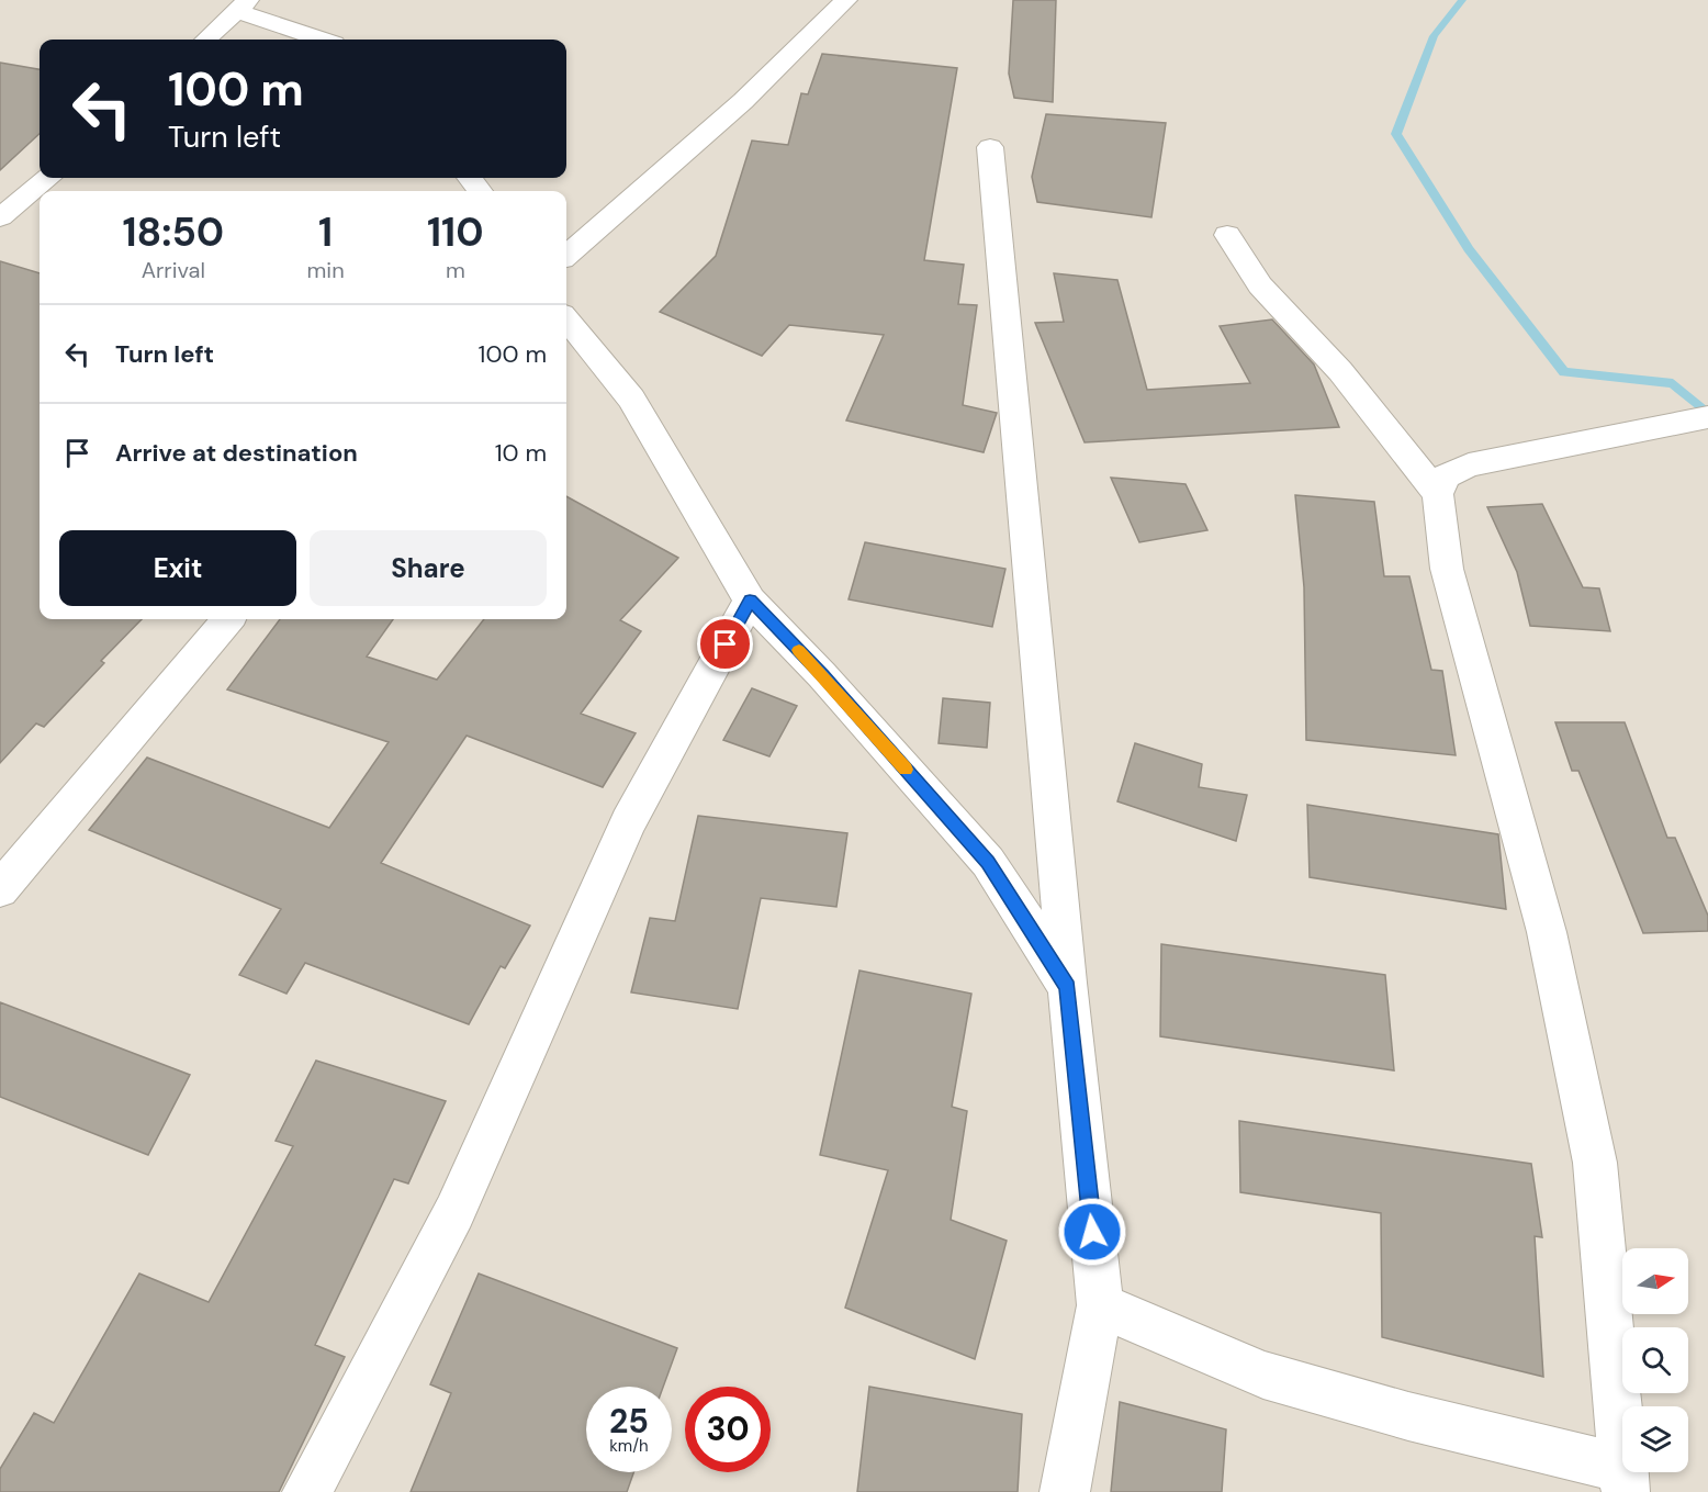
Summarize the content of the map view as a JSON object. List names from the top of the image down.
{
  "north": "right",
  "page": {
    "turn": ["100 m", "Turn left"],
    "eta": [
      "18:50",
      "Arrival",
      "1",
      "min",
      "110",
      "m"
    ],
    "list": [
      {
        "name": "Turn left",
        "value": "100 m"
      },
      {
        "name": "Arrive at destination",
        "value": "10 m"
      }
    ],
    "buttons": ["Exit", "Share"],
    "speed": "25 km/h",
    "limit": "30"
  }
}
